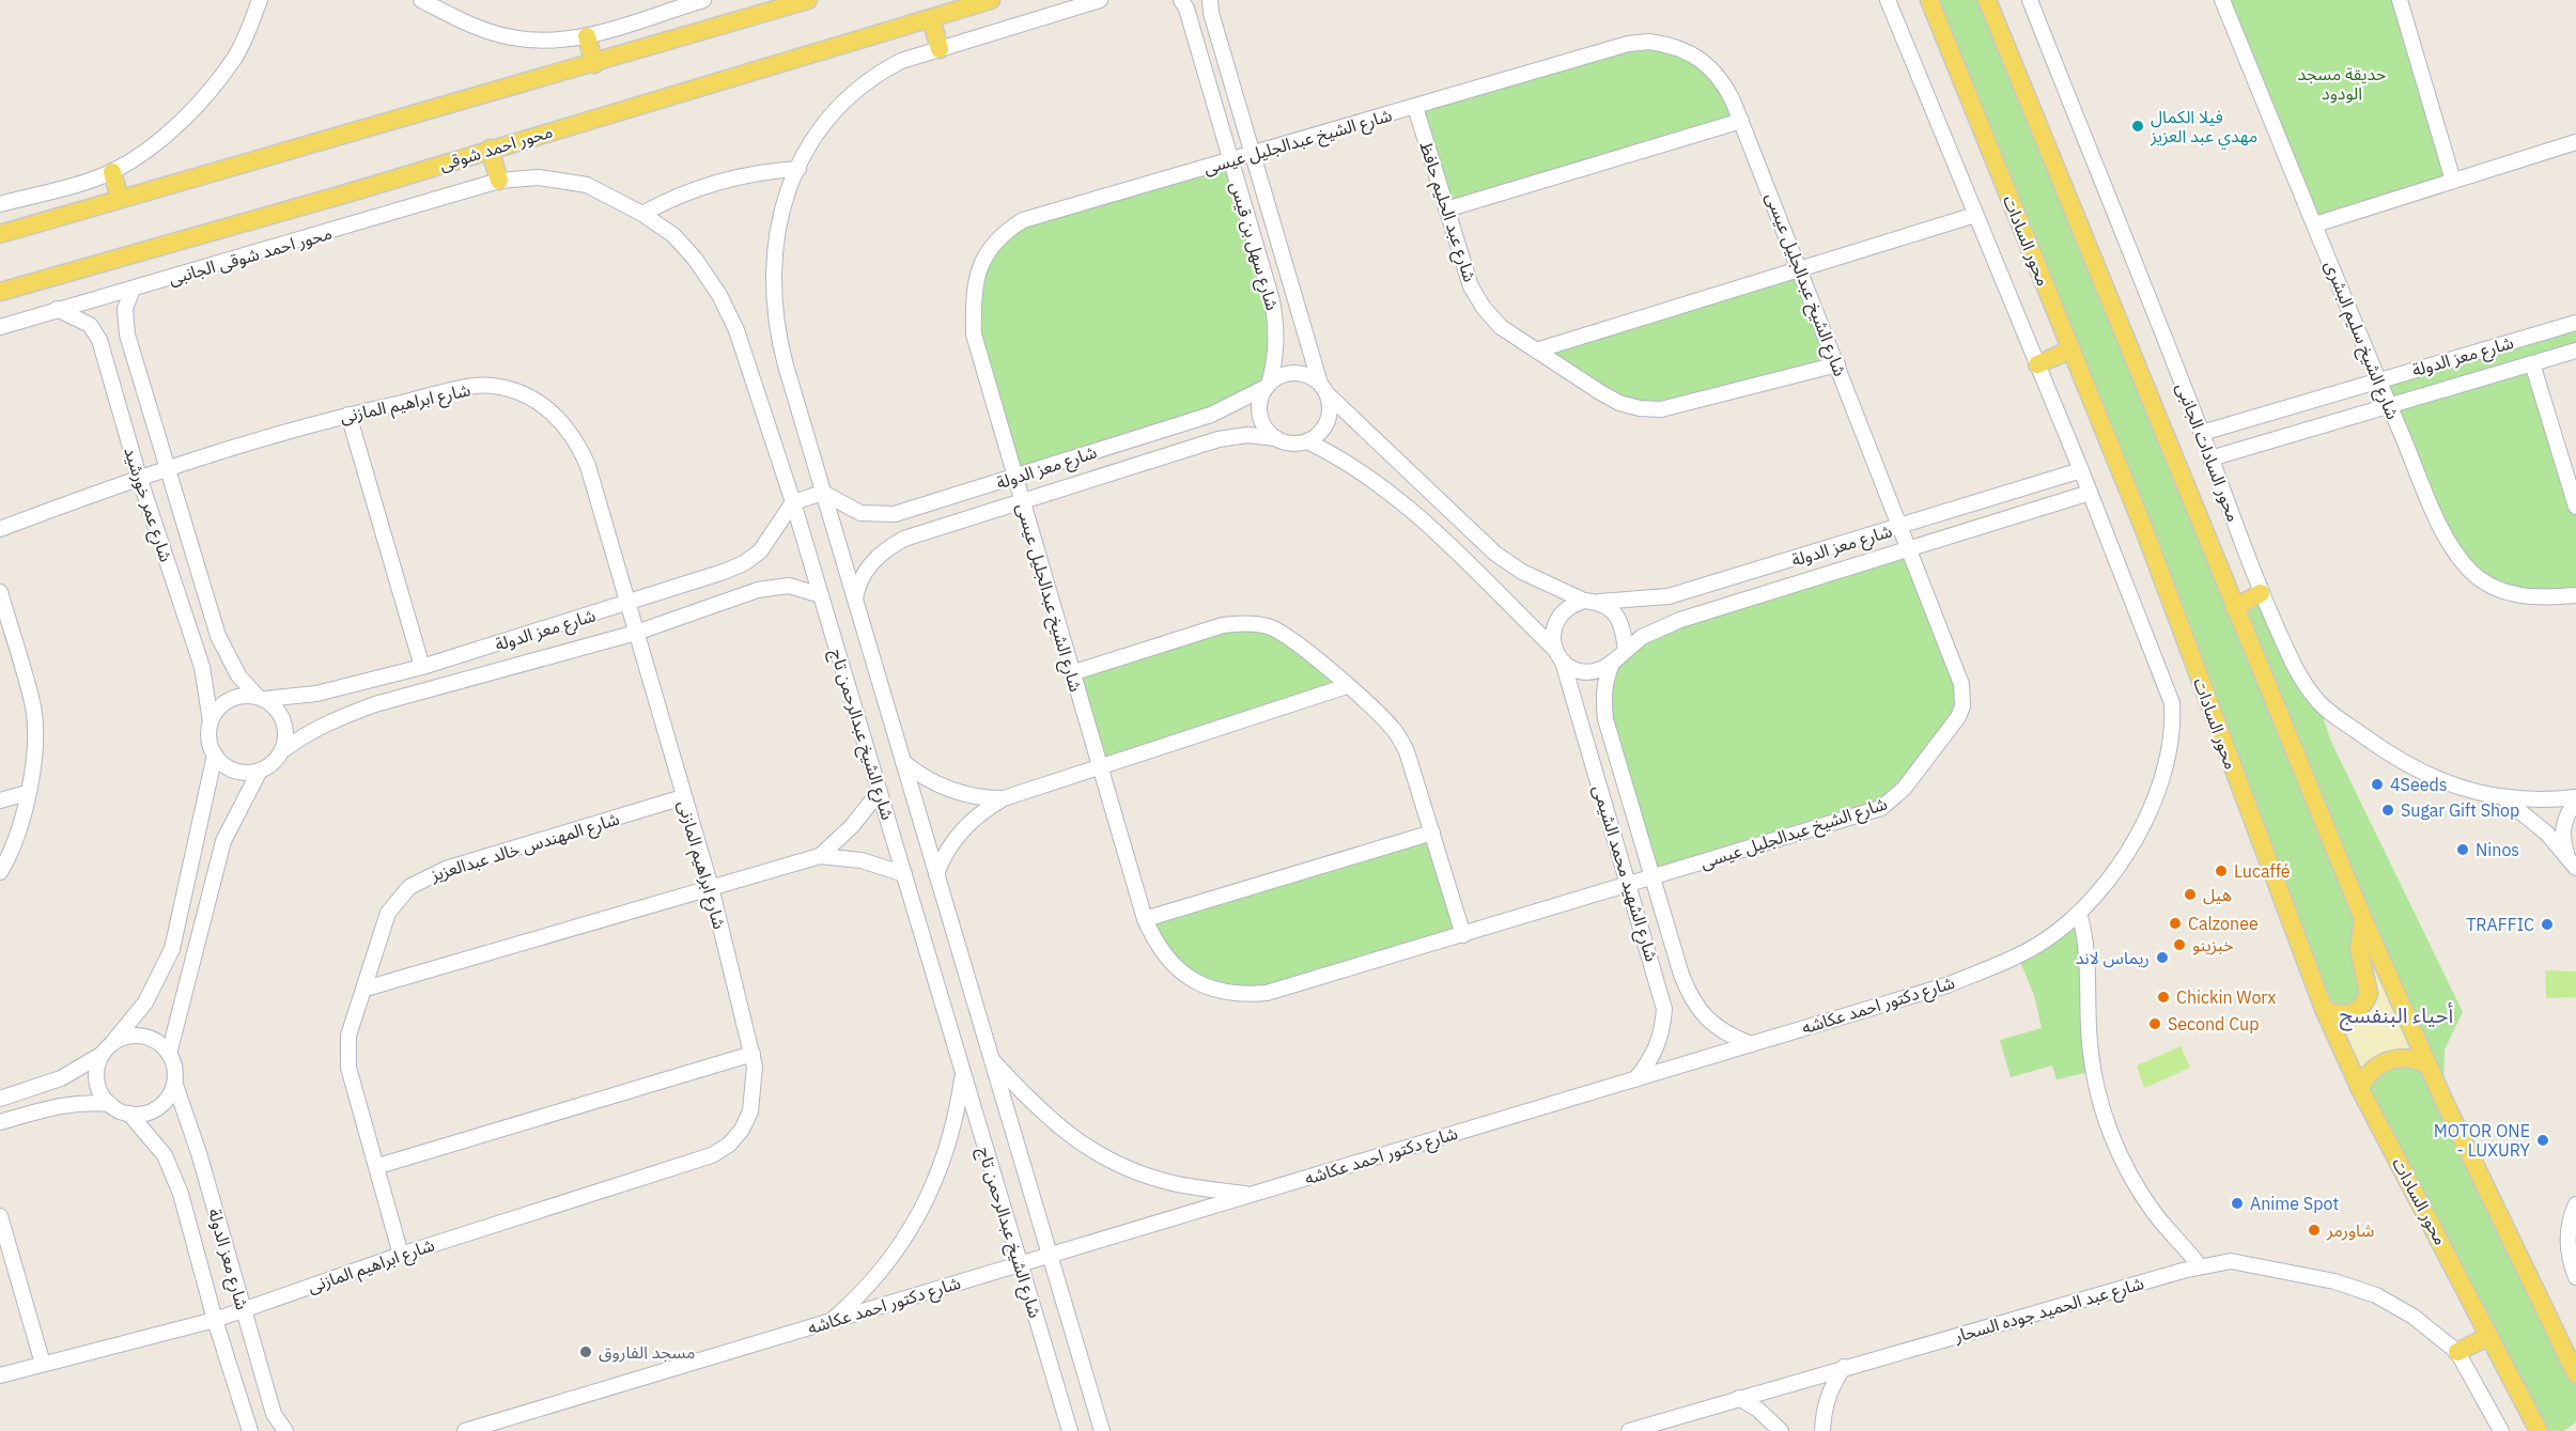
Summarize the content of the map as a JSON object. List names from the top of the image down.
{
  "streets": {
    "main road": ["محور احمد شوقى", "محور السادات"],
    "street": [
      "شارع الشيخ عبدالجليل عيسى",
      "شارع عبد الحليم حافظ",
      "شارع سهل بن قيس",
      "محور احمد شوقى الجانبى",
      "شارع الشيخ سليم البشرى",
      "شارع معز الدولة",
      "شارع ابراهيم المازنى",
      "محور السادات الجانبى",
      "شارع عمر خورشيد",
      "شارع الشيخ عبدالرحمن تاج",
      "شارع المهندس خالد عبدالعزيز",
      "شارع الشهيد محمد الشيمى",
      "شارع دكتور احمد عكاشه",
      "شارع عبد الحميد جوده السحار"
    ]
  },
  "crossings": [
    ["شارع الشيخ عبدالجليل عيسى", "شارع عبد الحليم حافظ"],
    ["شارع الشيخ عبدالجليل عيسى", "شارع سهل بن قيس"],
    ["شارع الشيخ عبدالجليل عيسى", "شارع معز الدولة"],
    ["شارع الشيخ عبدالجليل عيسى", "شارع الشهيد محمد الشيمى"],
    ["شارع سهل بن قيس", "شارع معز الدولة"],
    ["محور احمد شوقى الجانبى", "شارع عمر خورشيد"],
    ["محور احمد شوقى الجانبى", "شارع الشيخ عبدالرحمن تاج"],
    ["شارع الشيخ سليم البشرى", "شارع معز الدولة"],
    ["شارع معز الدولة", "شارع ابراهيم المازنى"],
    ["شارع معز الدولة", "محور السادات الجانبى"],
    ["شارع معز الدولة", "شارع عمر خورشيد"],
    ["شارع معز الدولة", "شارع الشيخ عبدالرحمن تاج"],
    ["شارع معز الدولة", "شارع الشهيد محمد الشيمى"],
    ["شارع معز الدولة", "شارع دكتور احمد عكاشه"],
    ["شارع ابراهيم المازنى", "شارع عمر خورشيد"],
    ["شارع ابراهيم المازنى", "شارع المهندس خالد عبدالعزيز"],
    ["شارع الشيخ عبدالرحمن تاج", "شارع دكتور احمد عكاشه"],
    ["شارع الشهيد محمد الشيمى", "شارع دكتور احمد عكاشه"]
  ],
  "districts": ["أحياء البنفسج"],
  "parks": ["حديقة مسجد الودود"],
  "places": [
    "فيلا الكمال مهدي عبد العزيز",
    "4Seeds",
    "Sugar Gift Shop",
    "Ninos",
    "Lucaffé",
    "هيل",
    "Calzonee",
    "TRAFFIC",
    "خبزينو",
    "ريماس لاند",
    "Chickin Worx",
    "Second Cup",
    "MOTOR ONE - LUXURY",
    "Anime Spot",
    "شاورمر",
    "مسجد الفاروق"
  ]
}
